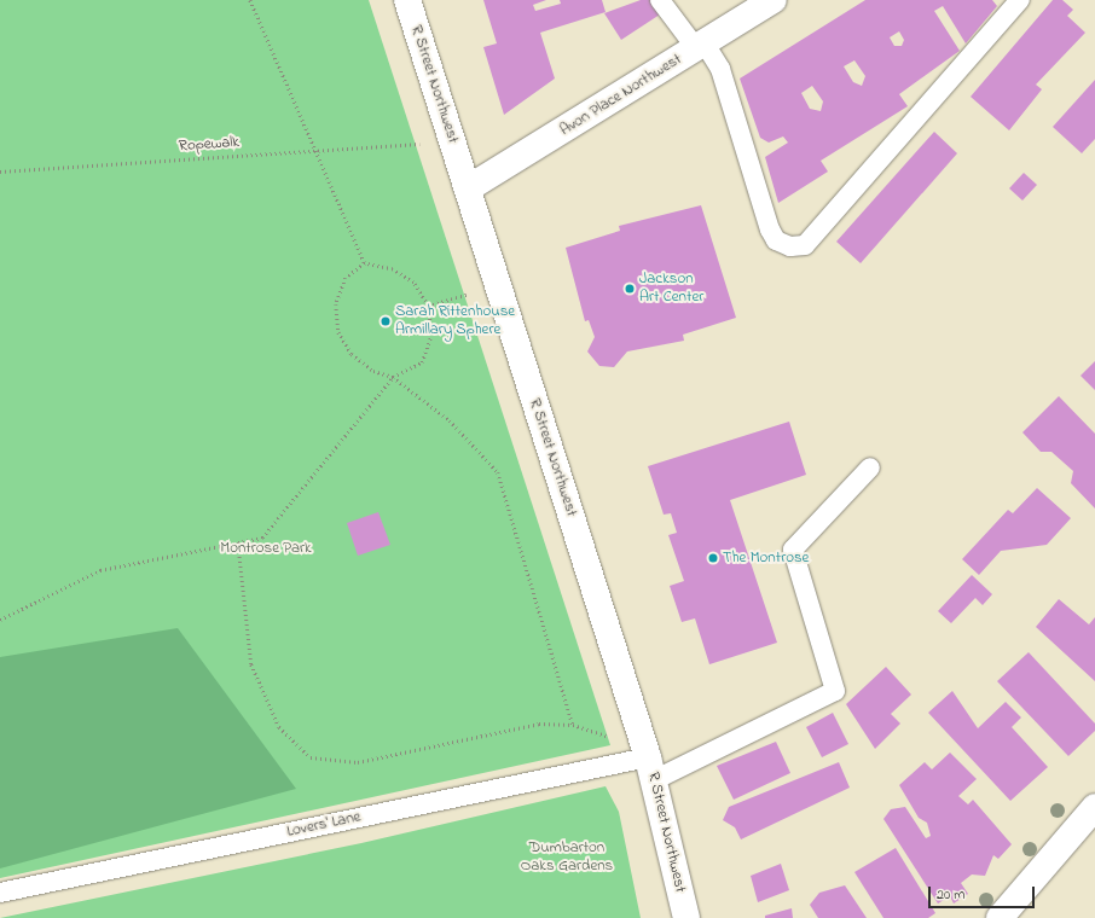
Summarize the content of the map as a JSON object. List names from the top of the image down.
{
  "streets": {
    "street": ["R Street Northwest", "Avon Place Northwest"],
    "lane": ["Lovers' Lane"],
    "path": ["Ropewalk"]
  },
  "crossings": [
    ["R Street Northwest", "Avon Place Northwest"],
    ["R Street Northwest", "Lovers' Lane"]
  ],
  "parks": ["Montrose Park", "Dumbarton Oaks Gardens"],
  "places": ["Jackson Art Center", "Sarah Rittenhouse Armillary Sphere", "The Montrose"],
  "scale_bar": "20 m"
}
